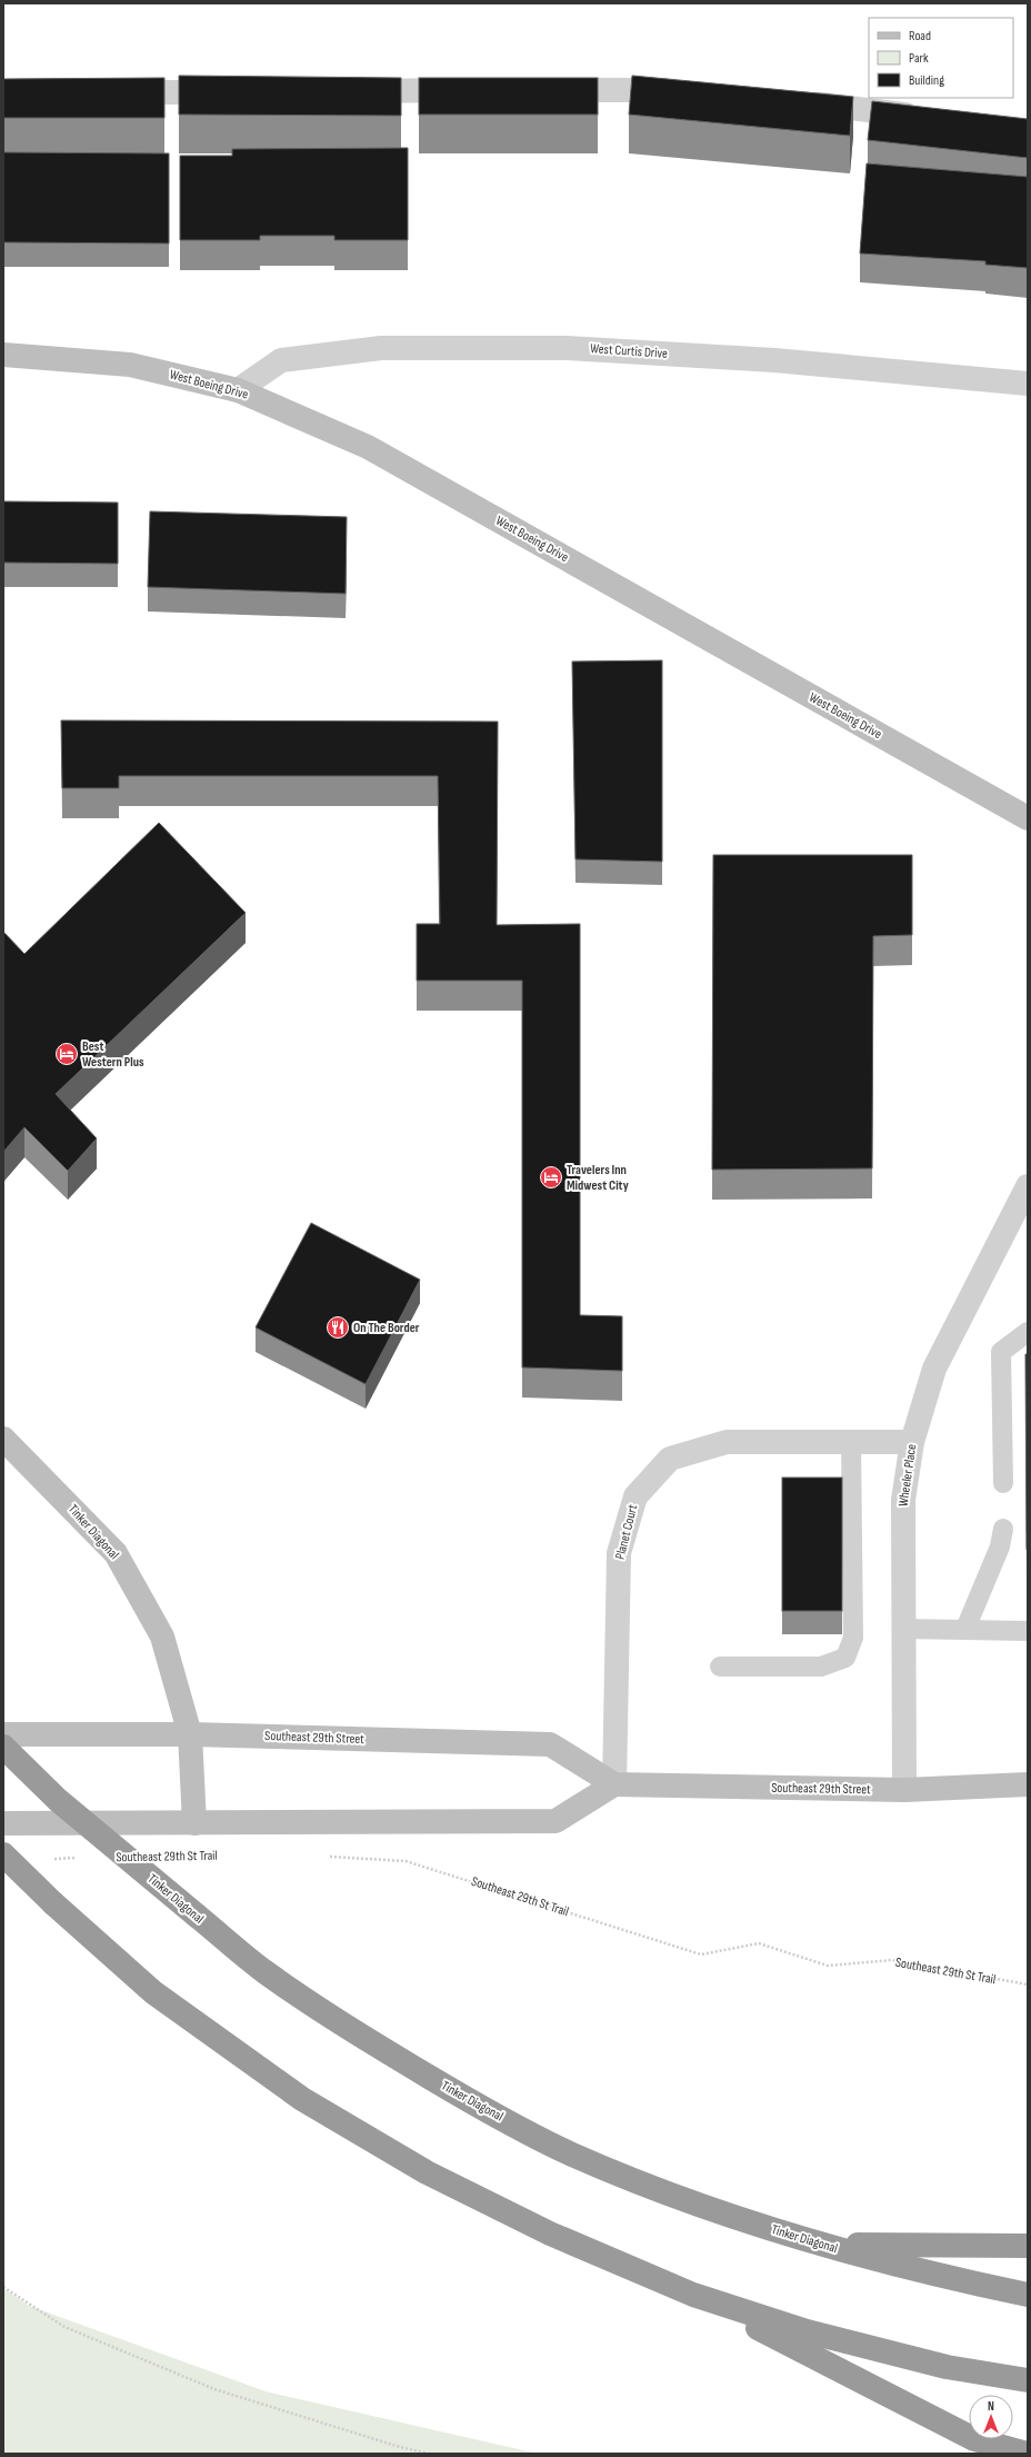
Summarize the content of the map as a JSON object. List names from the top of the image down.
{
  "streets": {
    "highway": ["Tinker Diagonal"],
    "main road": ["West Boeing Drive", "Southeast 29th Street"],
    "street": ["West Curtis Drive", "Wheeler Place", "Planet Court"],
    "path": ["Southeast 29th St Trail"]
  },
  "crossings": [
    ["West Curtis Drive", "West Boeing Drive"],
    ["Wheeler Place", "Planet Court"],
    ["Wheeler Place", "Southeast 29th Street"],
    ["Tinker Diagonal", "Southeast 29th Street"],
    ["Planet Court", "Southeast 29th Street"]
  ],
  "places": {
    "hotel": ["Best Western Plus", "Travelers Inn Midwest City"],
    "restaurant": ["On The Border"]
  },
  "legend": ["Road", "Park", "Building"],
  "north": "top"
}
